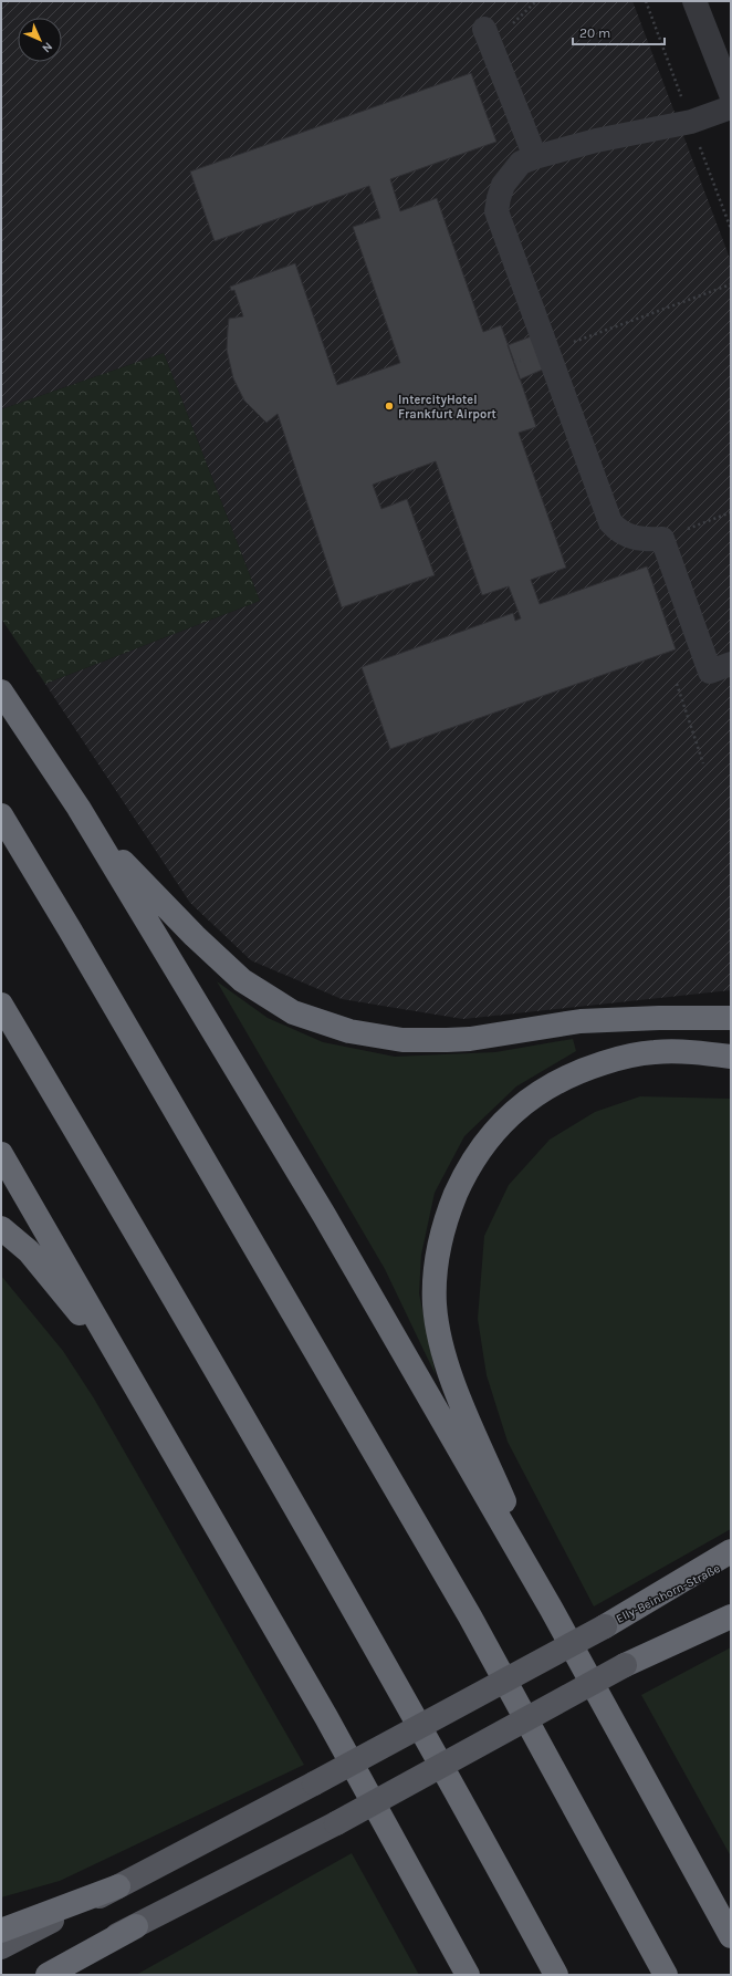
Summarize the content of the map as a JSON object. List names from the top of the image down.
{
  "streets": {
    "street": ["Elly-Beinhorn-Straße"]
  },
  "places": ["IntercityHotel Frankfurt Airport"],
  "scale_bar": "20 m",
  "north": "bottom right"
}
